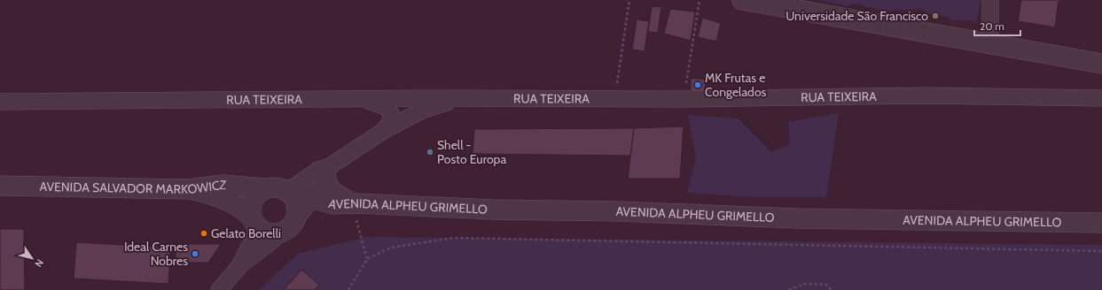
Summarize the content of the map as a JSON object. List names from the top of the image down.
{
  "streets": {
    "street": ["RUA TEIXEIRA", "AVENIDA SALVADOR MARKOWICZ", "AVENIDA ALPHEU GRIMELLO"]
  },
  "crossings": [
    ["AVENIDA SALVADOR MARKOWICZ", "AVENIDA ALPHEU GRIMELLO"]
  ],
  "places": [
    "Universidade São Francisco",
    "MK Frutas e Congelados",
    "Shell - Posto Europa",
    "Gelato Borelli",
    "Ideal Carnes Nobres"
  ],
  "scale_bar": "20 m",
  "north": "bottom right"
}
